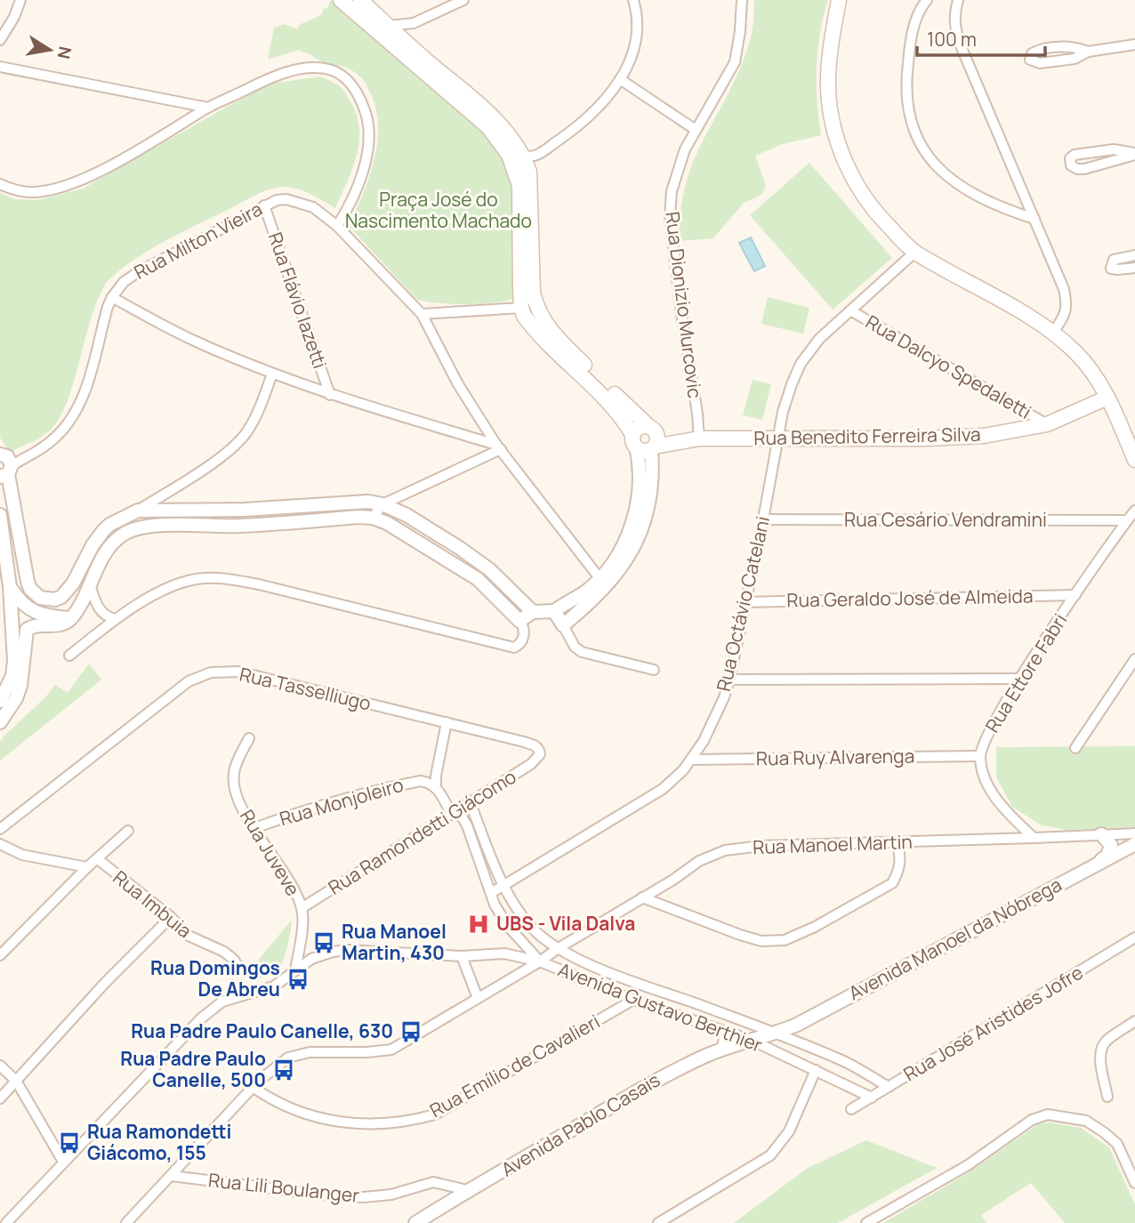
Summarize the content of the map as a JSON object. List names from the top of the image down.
{
  "streets": {
    "main road": ["Rua Benedito Ferreira Silva"],
    "street": [
      "Rua Milton Vieira",
      "Rua Flávio Iazetti",
      "Rua Dionizio Murcovic",
      "Rua Dalcyo Spedaletti",
      "Rua Cesário Vendramini",
      "Rua Geraldo José de Almeida",
      "Rua Octávio Catelani",
      "Rua Ettore Fabri",
      "Rua Tasselliugo",
      "Rua Ruy Alvarenga",
      "Rua Monjoleiro",
      "Rua Ramondetti Giácomo",
      "Rua Manoel Martin",
      "Rua Juveve",
      "Rua Imbuia",
      "Avenida Manoel da Nóbrega",
      "Avenida Gustavo Berthier",
      "Rua José Aristides Jofre",
      "Rua Emílio de Cavalieri",
      "Avenida Pablo Casais",
      "Rua Lili Boulanger"
    ]
  },
  "crossings": [
    ["Rua Milton Vieira", "Rua Flávio Iazetti"],
    ["Rua Dionizio Murcovic", "Rua Benedito Ferreira Silva"],
    ["Rua Dalcyo Spedaletti", "Rua Benedito Ferreira Silva"],
    ["Rua Dalcyo Spedaletti", "Rua Octávio Catelani"],
    ["Rua Benedito Ferreira Silva", "Rua Octávio Catelani"],
    ["Rua Cesário Vendramini", "Rua Octávio Catelani"],
    ["Rua Cesário Vendramini", "Rua Ettore Fabri"],
    ["Rua Geraldo José de Almeida", "Rua Octávio Catelani"],
    ["Rua Geraldo José de Almeida", "Rua Ettore Fabri"],
    ["Rua Octávio Catelani", "Rua Ruy Alvarenga"],
    ["Rua Octávio Catelani", "Avenida Gustavo Berthier"],
    ["Rua Ettore Fabri", "Rua Ruy Alvarenga"],
    ["Rua Ettore Fabri", "Rua Manoel Martin"],
    ["Rua Tasselliugo", "Rua Ramondetti Giácomo"],
    ["Rua Monjoleiro", "Rua Juveve"],
    ["Rua Ramondetti Giácomo", "Rua Juveve"],
    ["Rua Ramondetti Giácomo", "Avenida Gustavo Berthier"],
    ["Rua Manoel Martin", "Avenida Gustavo Berthier"],
    ["Rua Manoel Martin", "Rua Emílio de Cavalieri"],
    ["Rua Manoel Martin", "Rua Lili Boulanger"],
    ["Avenida Manoel da Nóbrega", "Avenida Gustavo Berthier"],
    ["Avenida Manoel da Nóbrega", "Avenida Pablo Casais"],
    ["Avenida Gustavo Berthier", "Rua José Aristides Jofre"],
    ["Avenida Gustavo Berthier", "Rua Emílio de Cavalieri"],
    ["Avenida Gustavo Berthier", "Avenida Pablo Casais"],
    ["Avenida Pablo Casais", "Rua Lili Boulanger"]
  ],
  "parks": ["Praça José do Nascimento Machado"],
  "places": {
    "hospital": ["UBS - Vila Dalva"],
    "bus stop": [
      "Rua Manoel Martin, 430",
      "Rua Domingos De Abreu",
      "Rua Padre Paulo Canelle, 630",
      "Rua Padre Paulo Canelle, 500",
      "Rua Ramondetti Giácomo, 155"
    ]
  },
  "scale_bar": "100 m",
  "north": "right"
}
